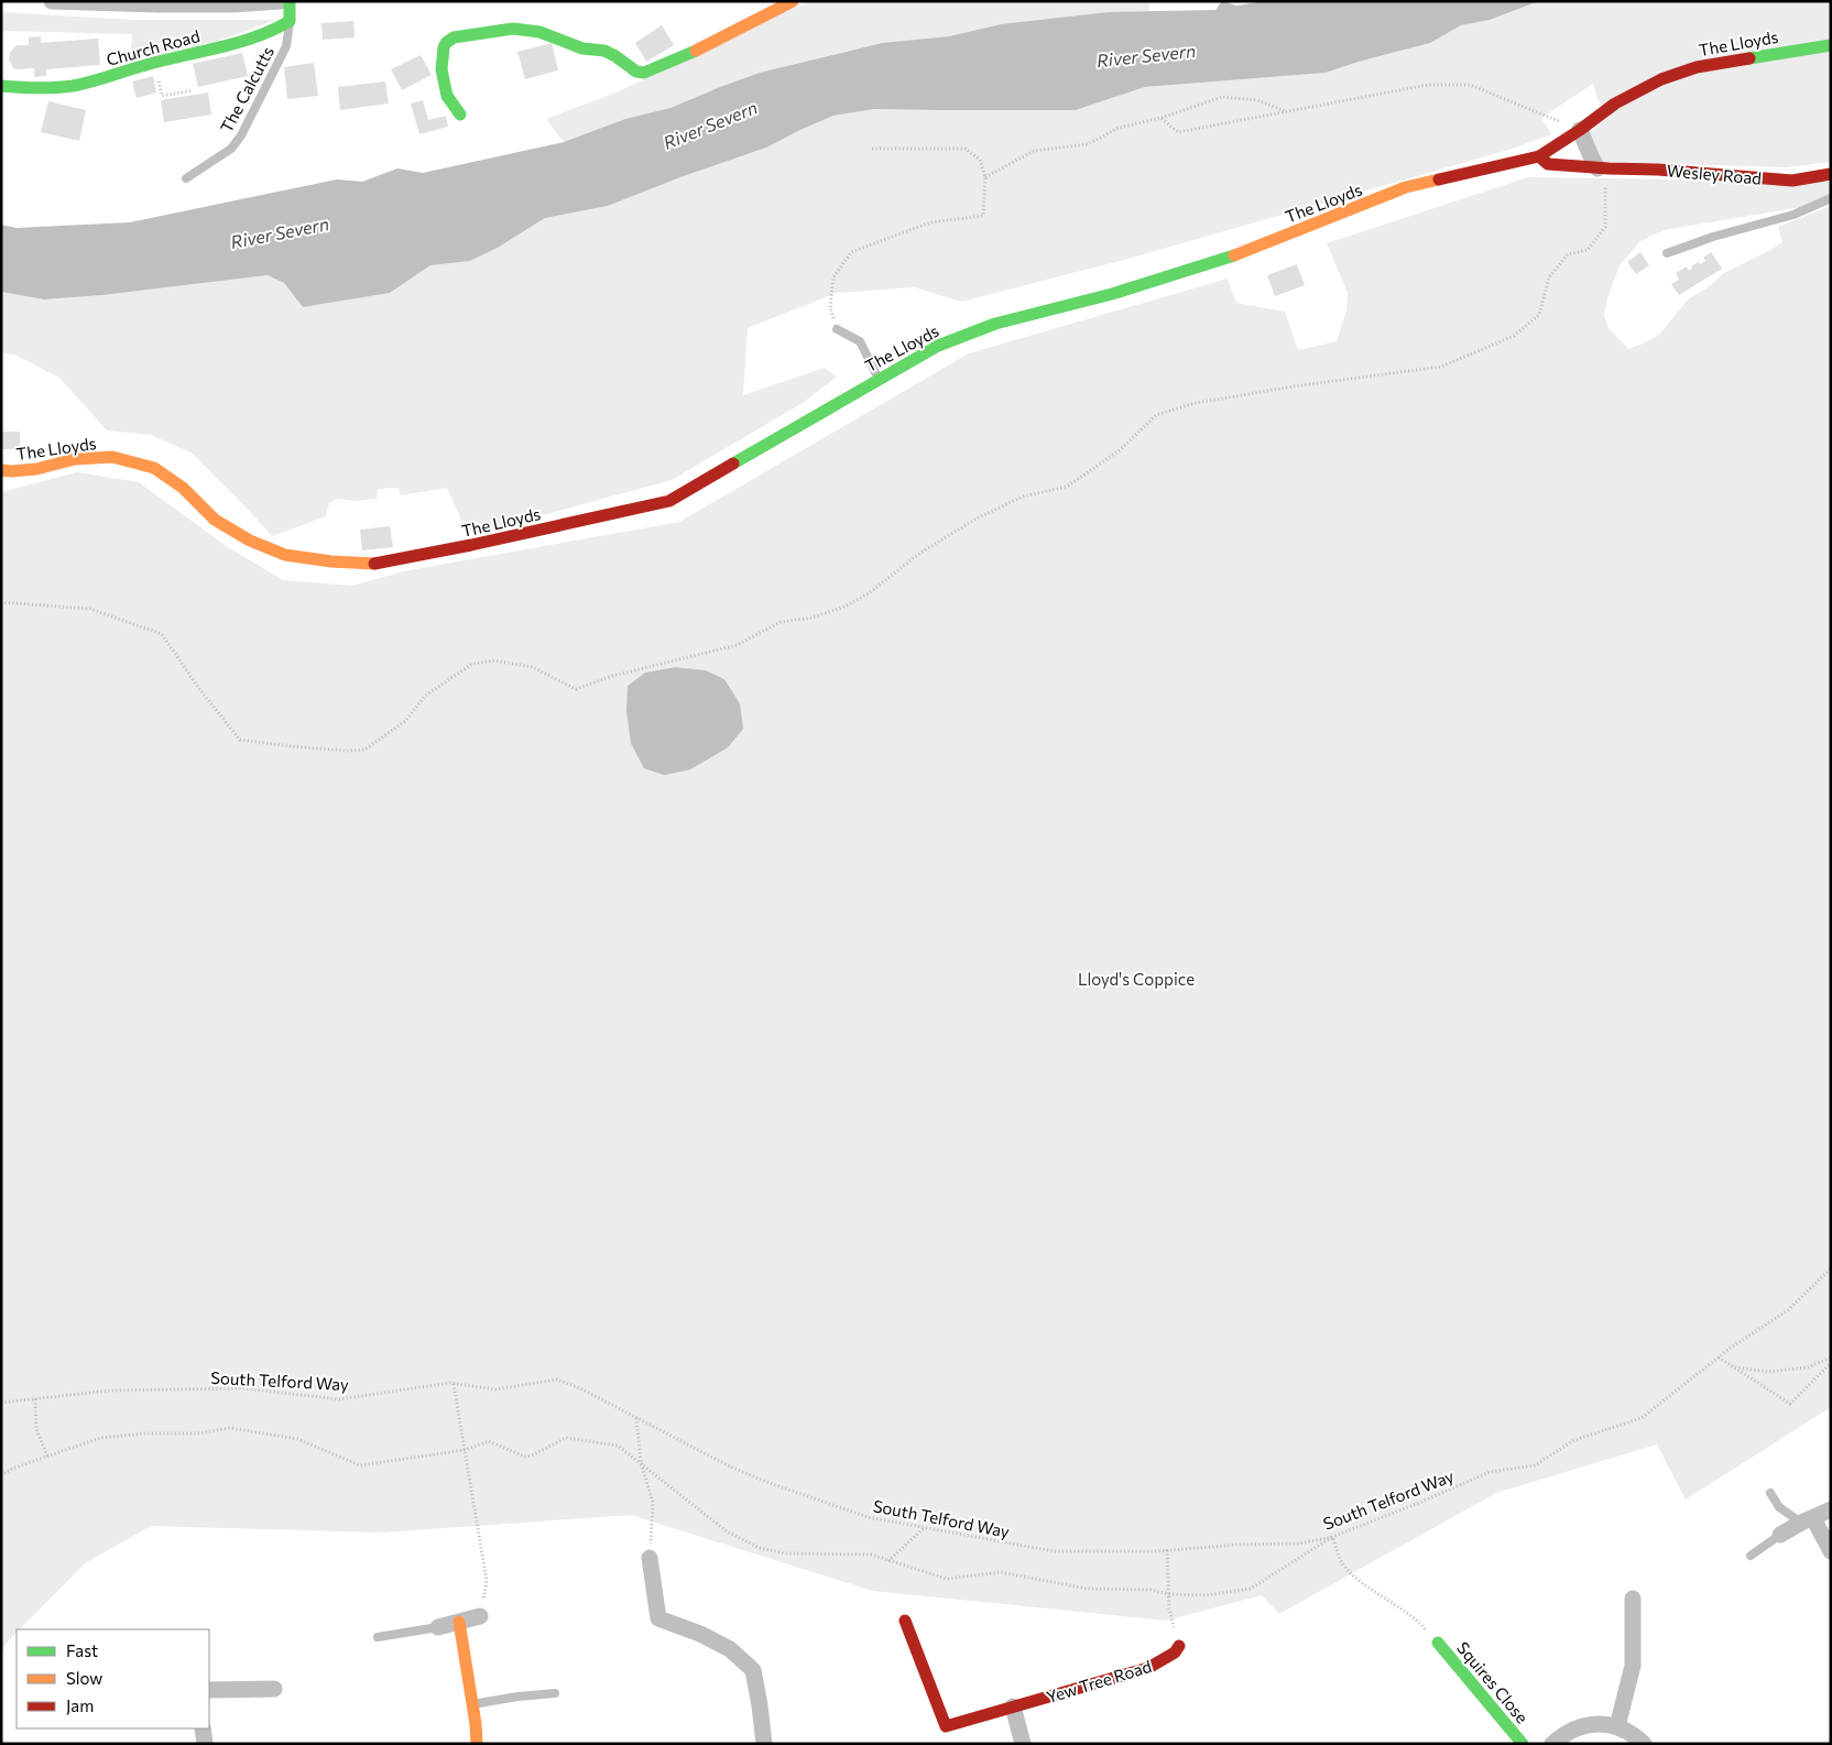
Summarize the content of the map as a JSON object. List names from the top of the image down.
{
  "streets": {
    "street": [
      "The Lloyds",
      "Church Road",
      "Wesley Road",
      "Yew Tree Road",
      "Squires Close"
    ],
    "lane": ["The Calcutts"],
    "path": ["South Telford Way"]
  },
  "crossings": [
    ["The Lloyds", "Wesley Road"],
    ["Church Road", "The Calcutts"]
  ],
  "water": ["River Severn"],
  "parks": ["Lloyd's Coppice"],
  "legend": ["Fast", "Slow", "Jam"]
}
